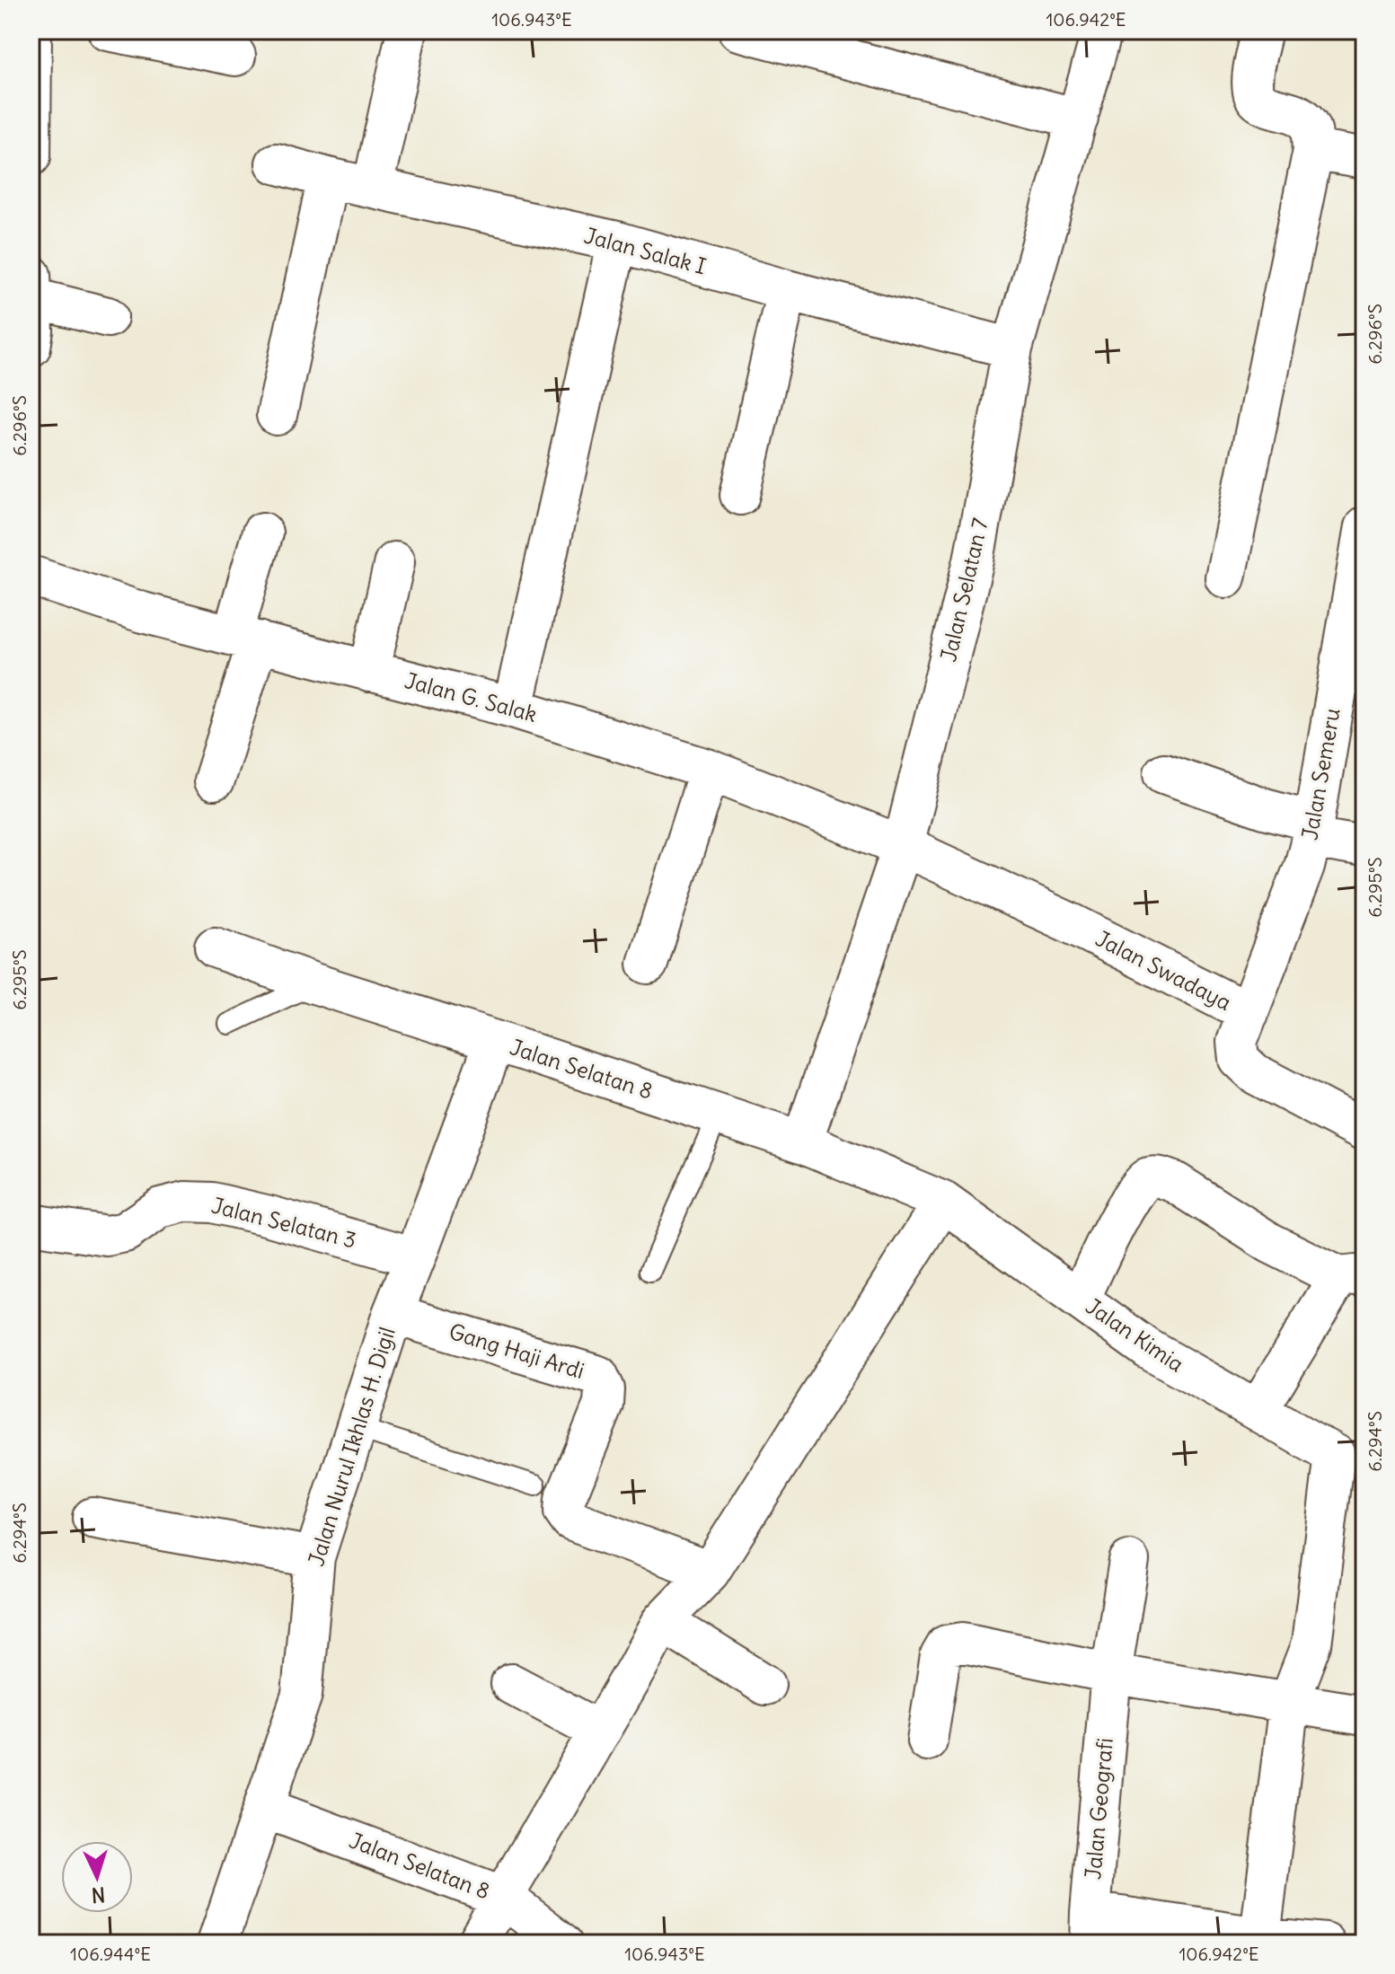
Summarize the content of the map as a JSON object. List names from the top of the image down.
{
  "streets": {
    "street": [
      "Jalan Salak I",
      "Jalan Selatan 7",
      "Jalan G. Salak",
      "Jalan Semeru",
      "Jalan Swadaya",
      "Jalan Selatan 8",
      "Jalan Selatan 3",
      "Jalan Kimia",
      "Gang Haji Ardi",
      "Jalan Nurul Ikhlas H. Digil",
      "Jalan Geografi"
    ]
  },
  "crossings": [
    ["Jalan Salak I", "Jalan Selatan 7"],
    ["Jalan Selatan 7", "Jalan G. Salak"],
    ["Jalan Selatan 7", "Jalan Swadaya"],
    ["Jalan Selatan 7", "Jalan Selatan 8"],
    ["Jalan G. Salak", "Jalan Swadaya"],
    ["Jalan Semeru", "Jalan Swadaya"],
    ["Jalan Selatan 8", "Jalan Kimia"],
    ["Jalan Selatan 8", "Jalan Nurul Ikhlas H. Digil"],
    ["Jalan Selatan 3", "Jalan Nurul Ikhlas H. Digil"],
    ["Gang Haji Ardi", "Jalan Nurul Ikhlas H. Digil"]
  ],
  "north": "bottom",
  "coordinates": [
    "106.943°E",
    "106.942°E",
    "6.296°S",
    "6.295°S",
    "6.294°S",
    "106.944°E"
  ]
}
